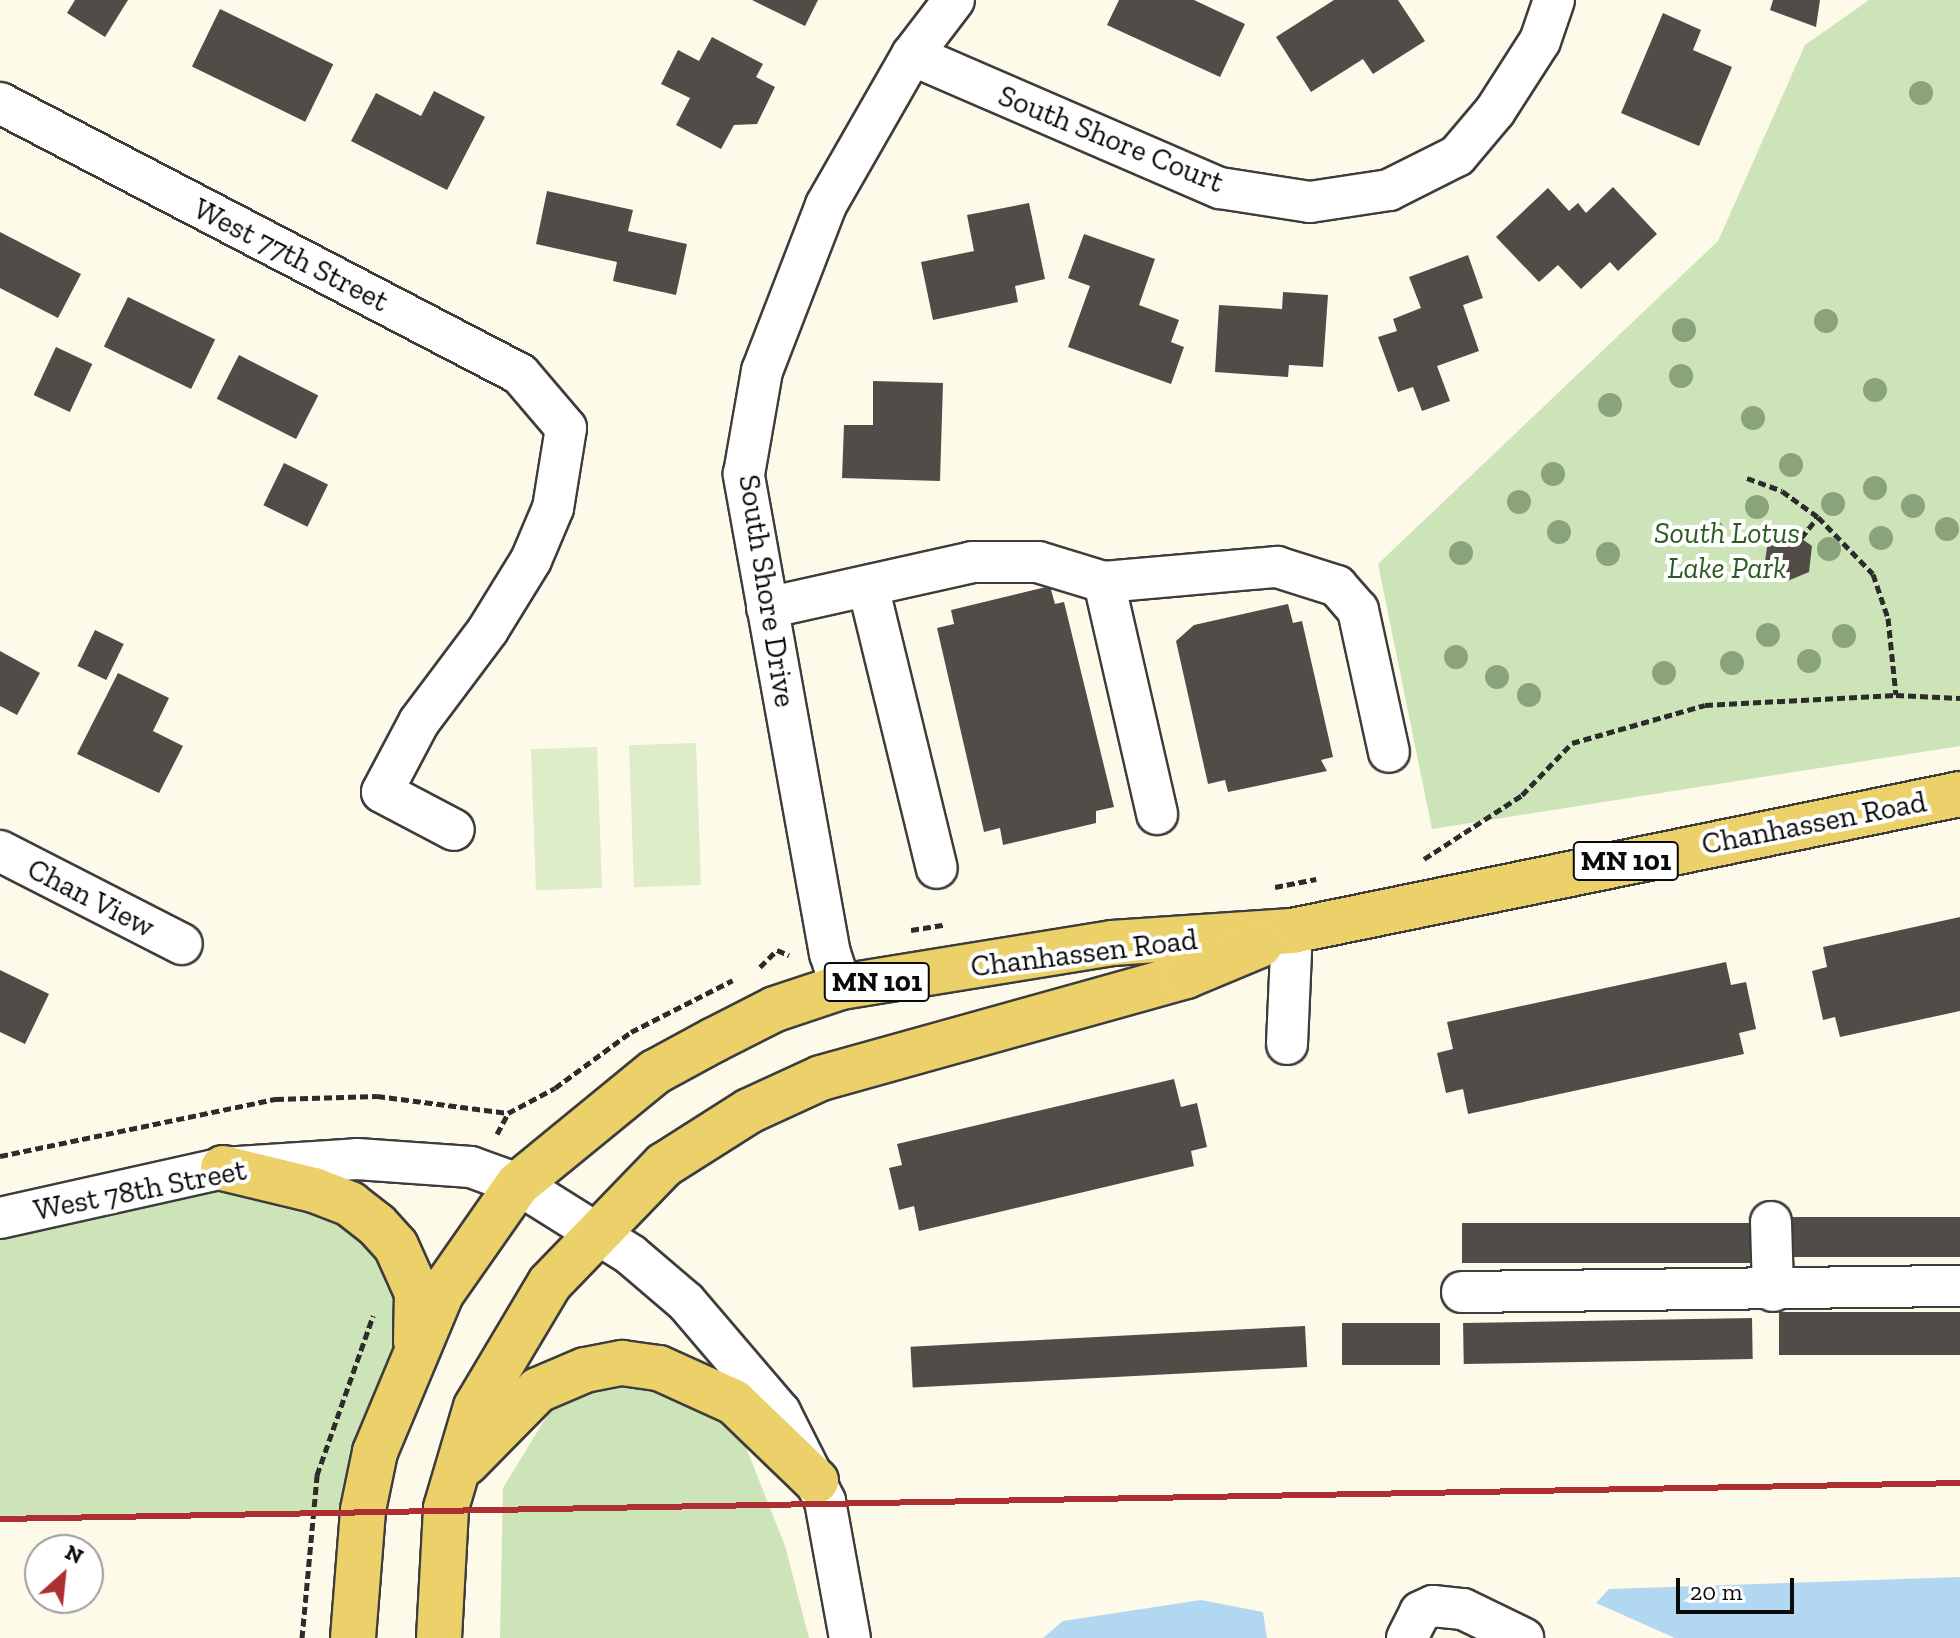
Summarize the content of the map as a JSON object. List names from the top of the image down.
{
  "streets": {
    "main road": ["Chanhassen Road", "MN 101"],
    "street": [
      "South Shore Court",
      "West 77th Street",
      "South Shore Drive",
      "Chan View",
      "West 78th Street"
    ]
  },
  "crossings": [
    ["South Shore Court", "South Shore Drive"],
    ["South Shore Drive", "Chanhassen Road"],
    ["Chanhassen Road", "West 78th Street"]
  ],
  "parks": ["South Lotus Lake Park"],
  "scale_bar": "20 m",
  "north": "top right"
}
